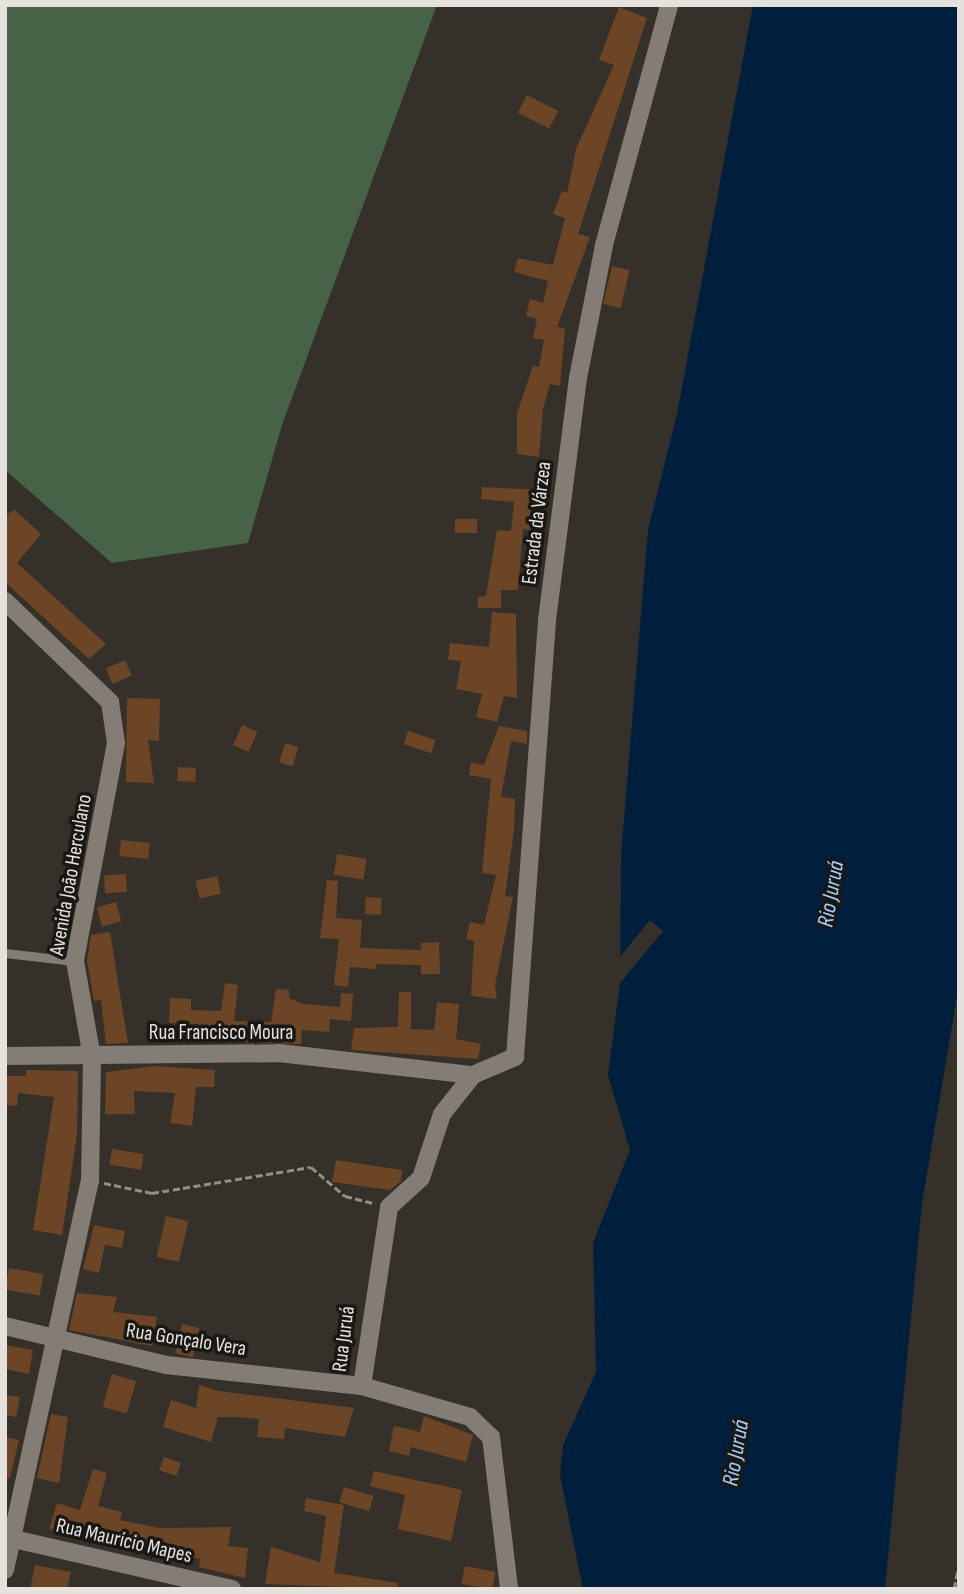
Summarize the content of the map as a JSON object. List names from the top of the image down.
{
  "streets": {
    "street": [
      "Estrada da Várzea",
      "Avenida João Herculano",
      "Rua Francisco Moura",
      "Rua Juruá",
      "Rua Gonçalo Vera",
      "Rua Maurício Mapes"
    ]
  },
  "crossings": [
    ["Estrada da Várzea", "Rua Francisco Moura"],
    ["Avenida João Herculano", "Rua Francisco Moura"],
    ["Avenida João Herculano", "Rua Gonçalo Vera"],
    ["Avenida João Herculano", "Rua Maurício Mapes"],
    ["Rua Juruá", "Rua Gonçalo Vera"]
  ],
  "water": ["Rio Juruá"]
}
